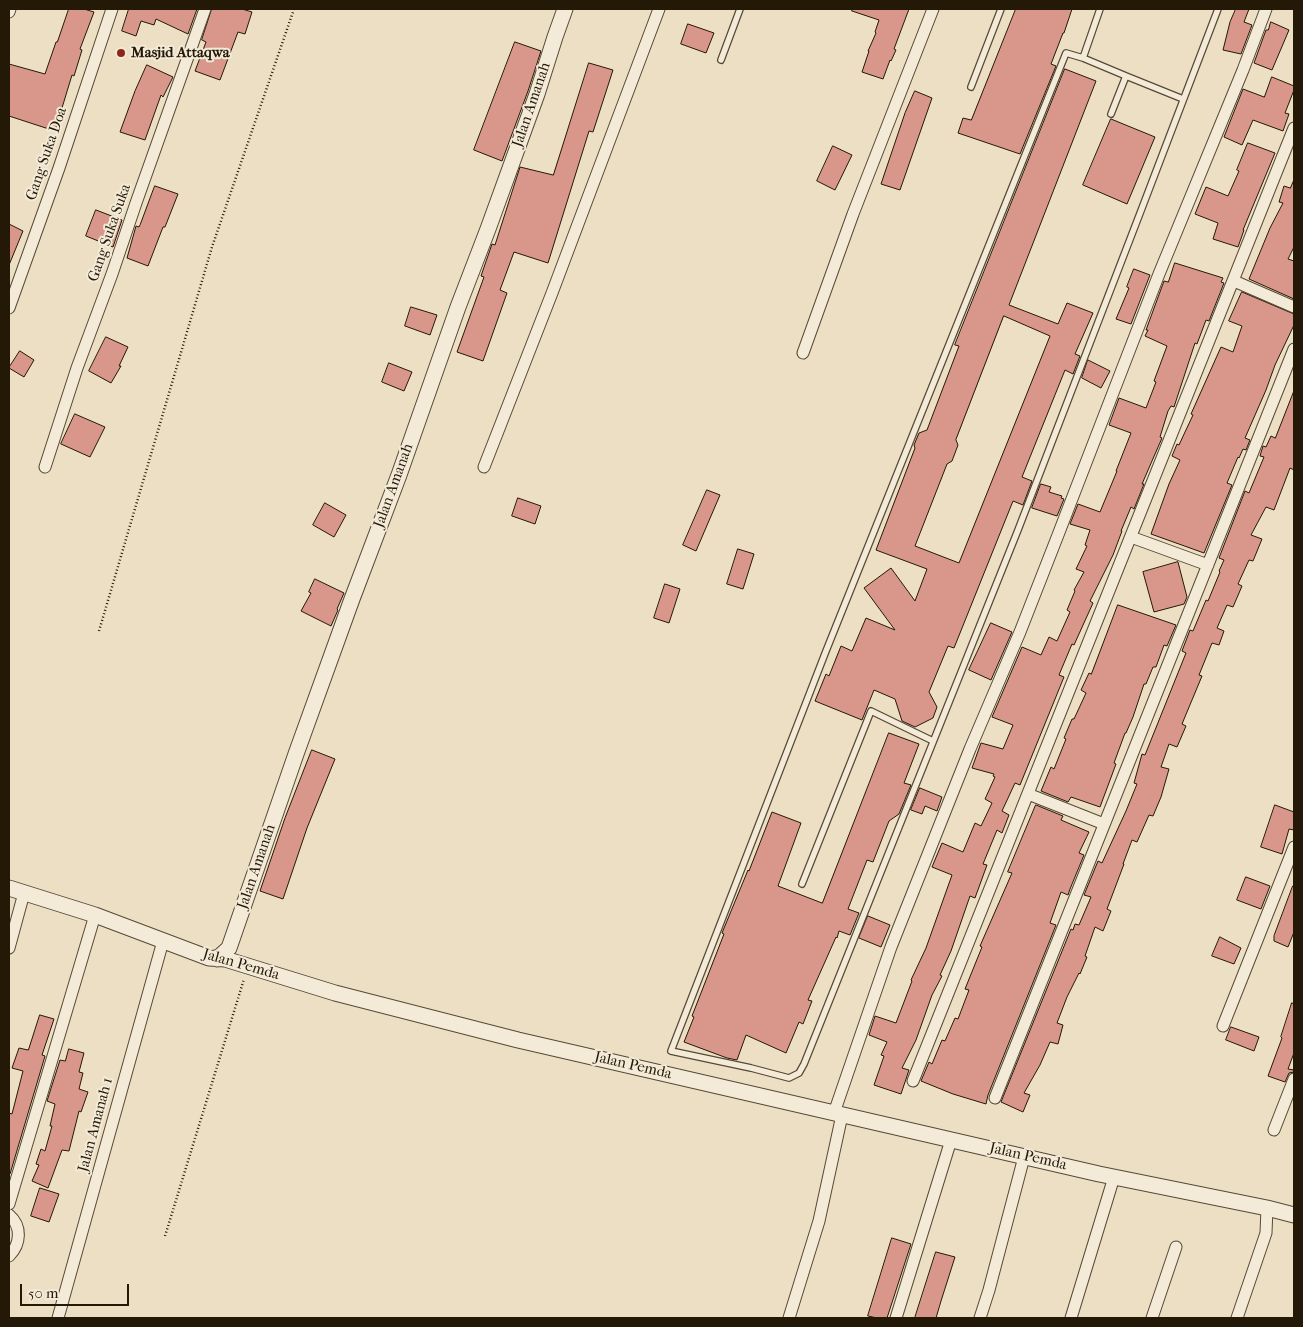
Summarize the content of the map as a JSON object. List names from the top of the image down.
{
  "streets": {
    "street": [
      "Jalan Amanah",
      "Gang Suka Doa",
      "Gang Suka Suka",
      "Jalan Pemda",
      "Jalan Amanah 1"
    ]
  },
  "crossings": [
    ["Jalan Amanah", "Jalan Pemda"],
    ["Jalan Pemda", "Jalan Amanah 1"]
  ],
  "places": ["Masjid Attaqwa"],
  "scale_bar": "50 m"
}
